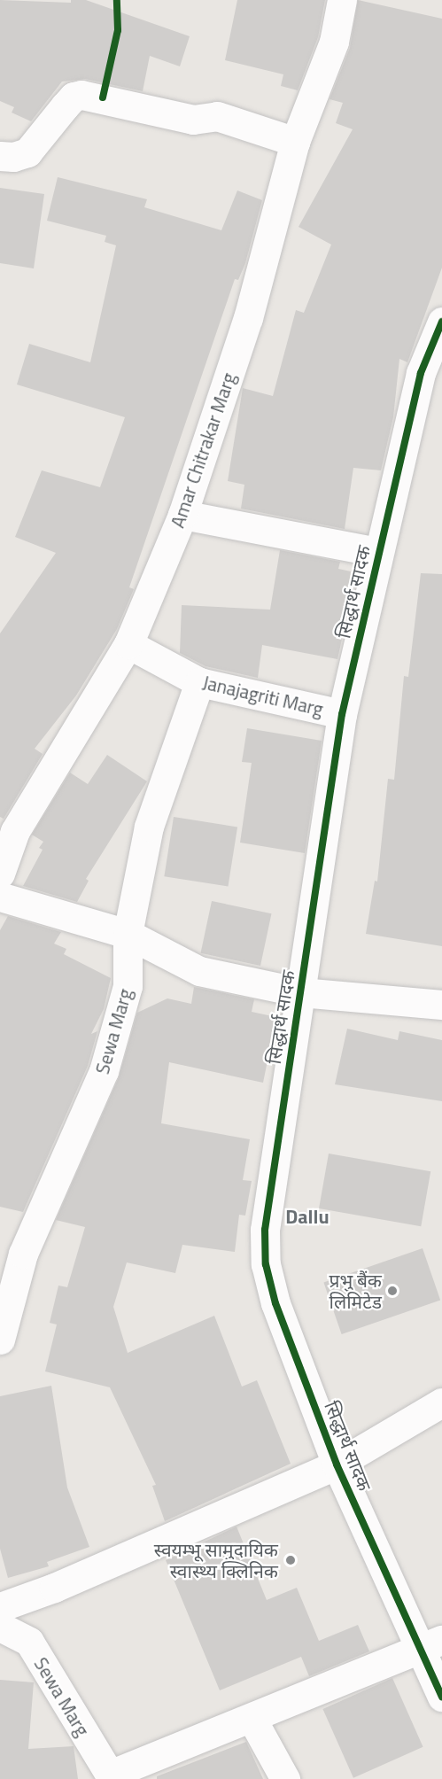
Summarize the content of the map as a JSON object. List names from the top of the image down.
{
  "streets": {
    "street": [
      "Amar Chitrakar Marg",
      "सिद्धार्थ सादक",
      "Janajagriti Marg",
      "Sewa Marg"
    ]
  },
  "crossings": [
    ["Amar Chitrakar Marg", "Janajagriti Marg"],
    ["सिद्धार्थ सादक", "Janajagriti Marg"],
    ["Janajagriti Marg", "Sewa Marg"]
  ],
  "districts": ["Dallu"],
  "places": ["प्रभु बैंक लिमिटेड", "स्वयम्भू सामुदायिक स्वास्थ्य क्लिनिक"]
}
